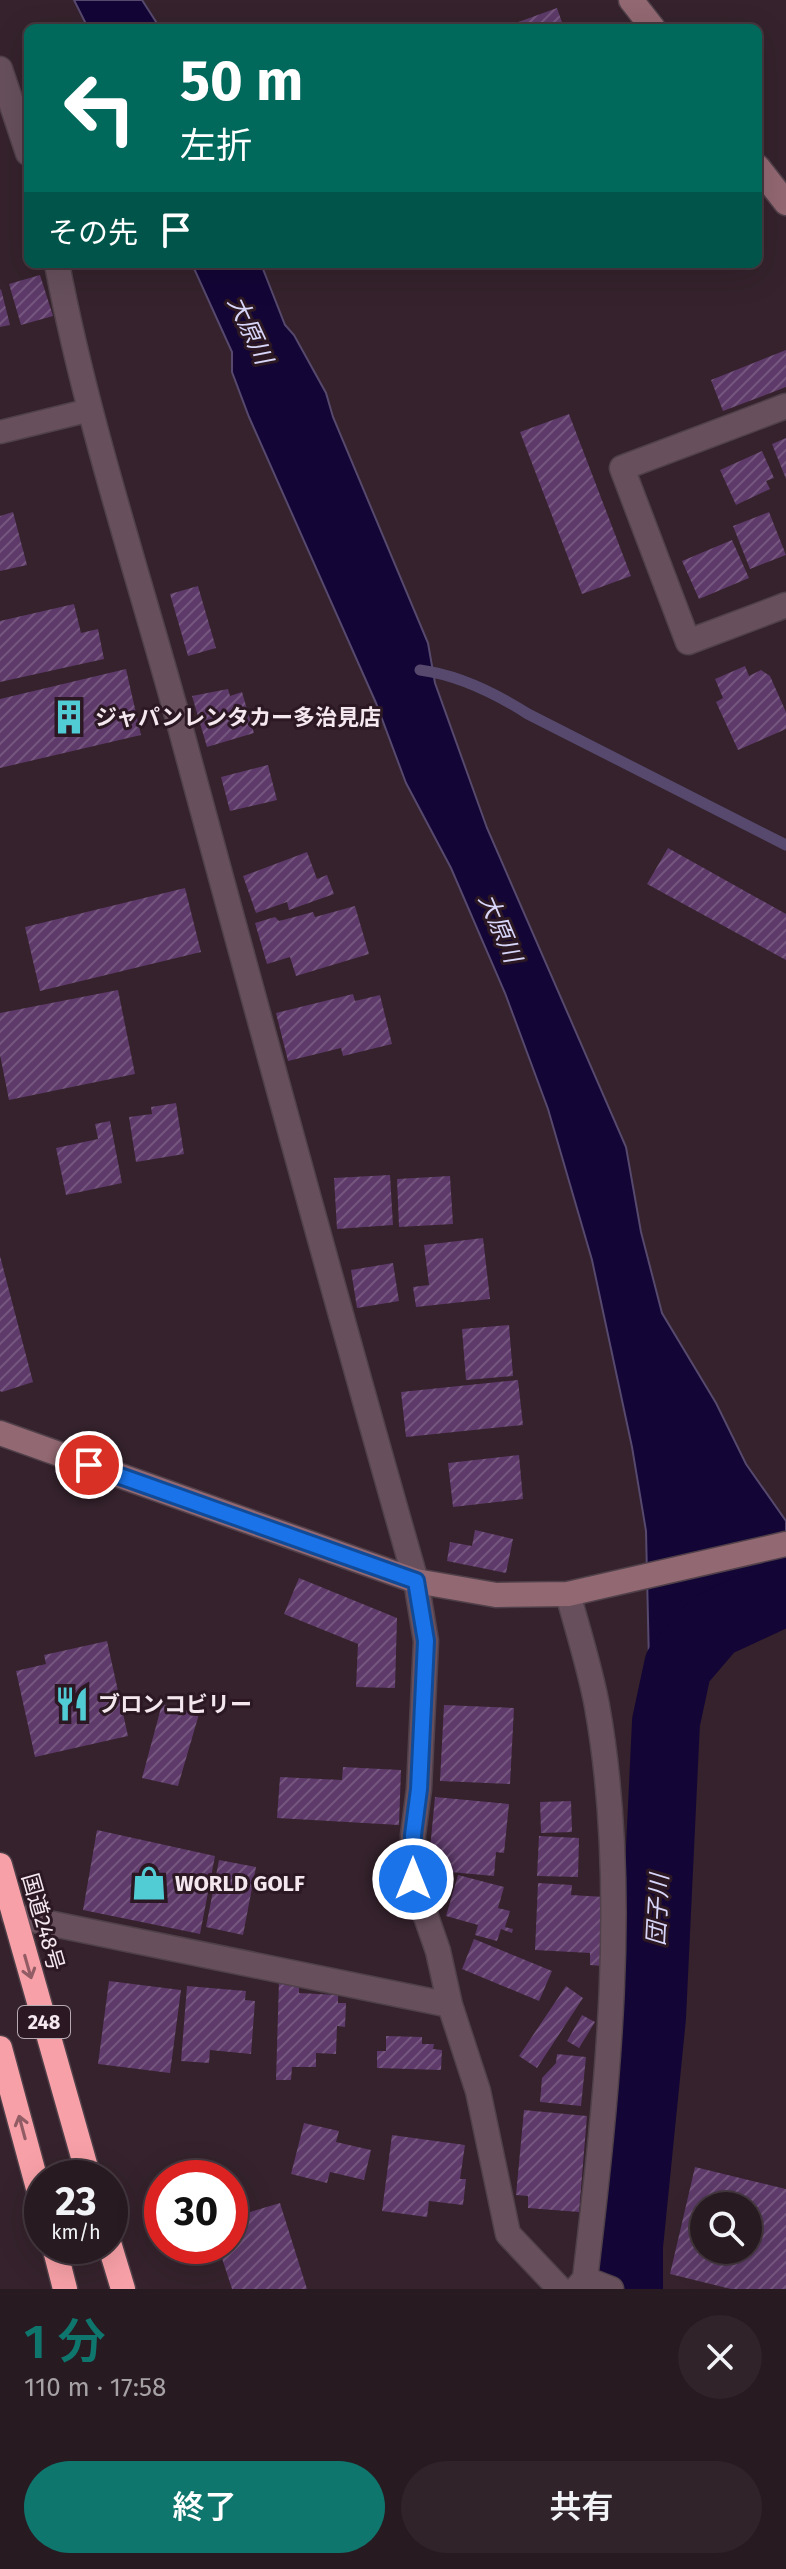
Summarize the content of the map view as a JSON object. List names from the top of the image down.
{
  "streets": {
    "highway": ["国道248号", "248"]
  },
  "water": ["大原川", "団子川"],
  "places": {
    "building": ["ジャパンレンタカー多治見店"],
    "restaurant": ["ブロンコビリー"],
    "shop": ["WORLD GOLF"]
  },
  "page": {
    "turn": ["50 m", "左折"],
    "then": "その先",
    "speed": "23 km/h",
    "limit": "30",
    "heading": ["1 分", "110 m · 17:58"],
    "buttons": ["終了", "共有"]
  }
}
